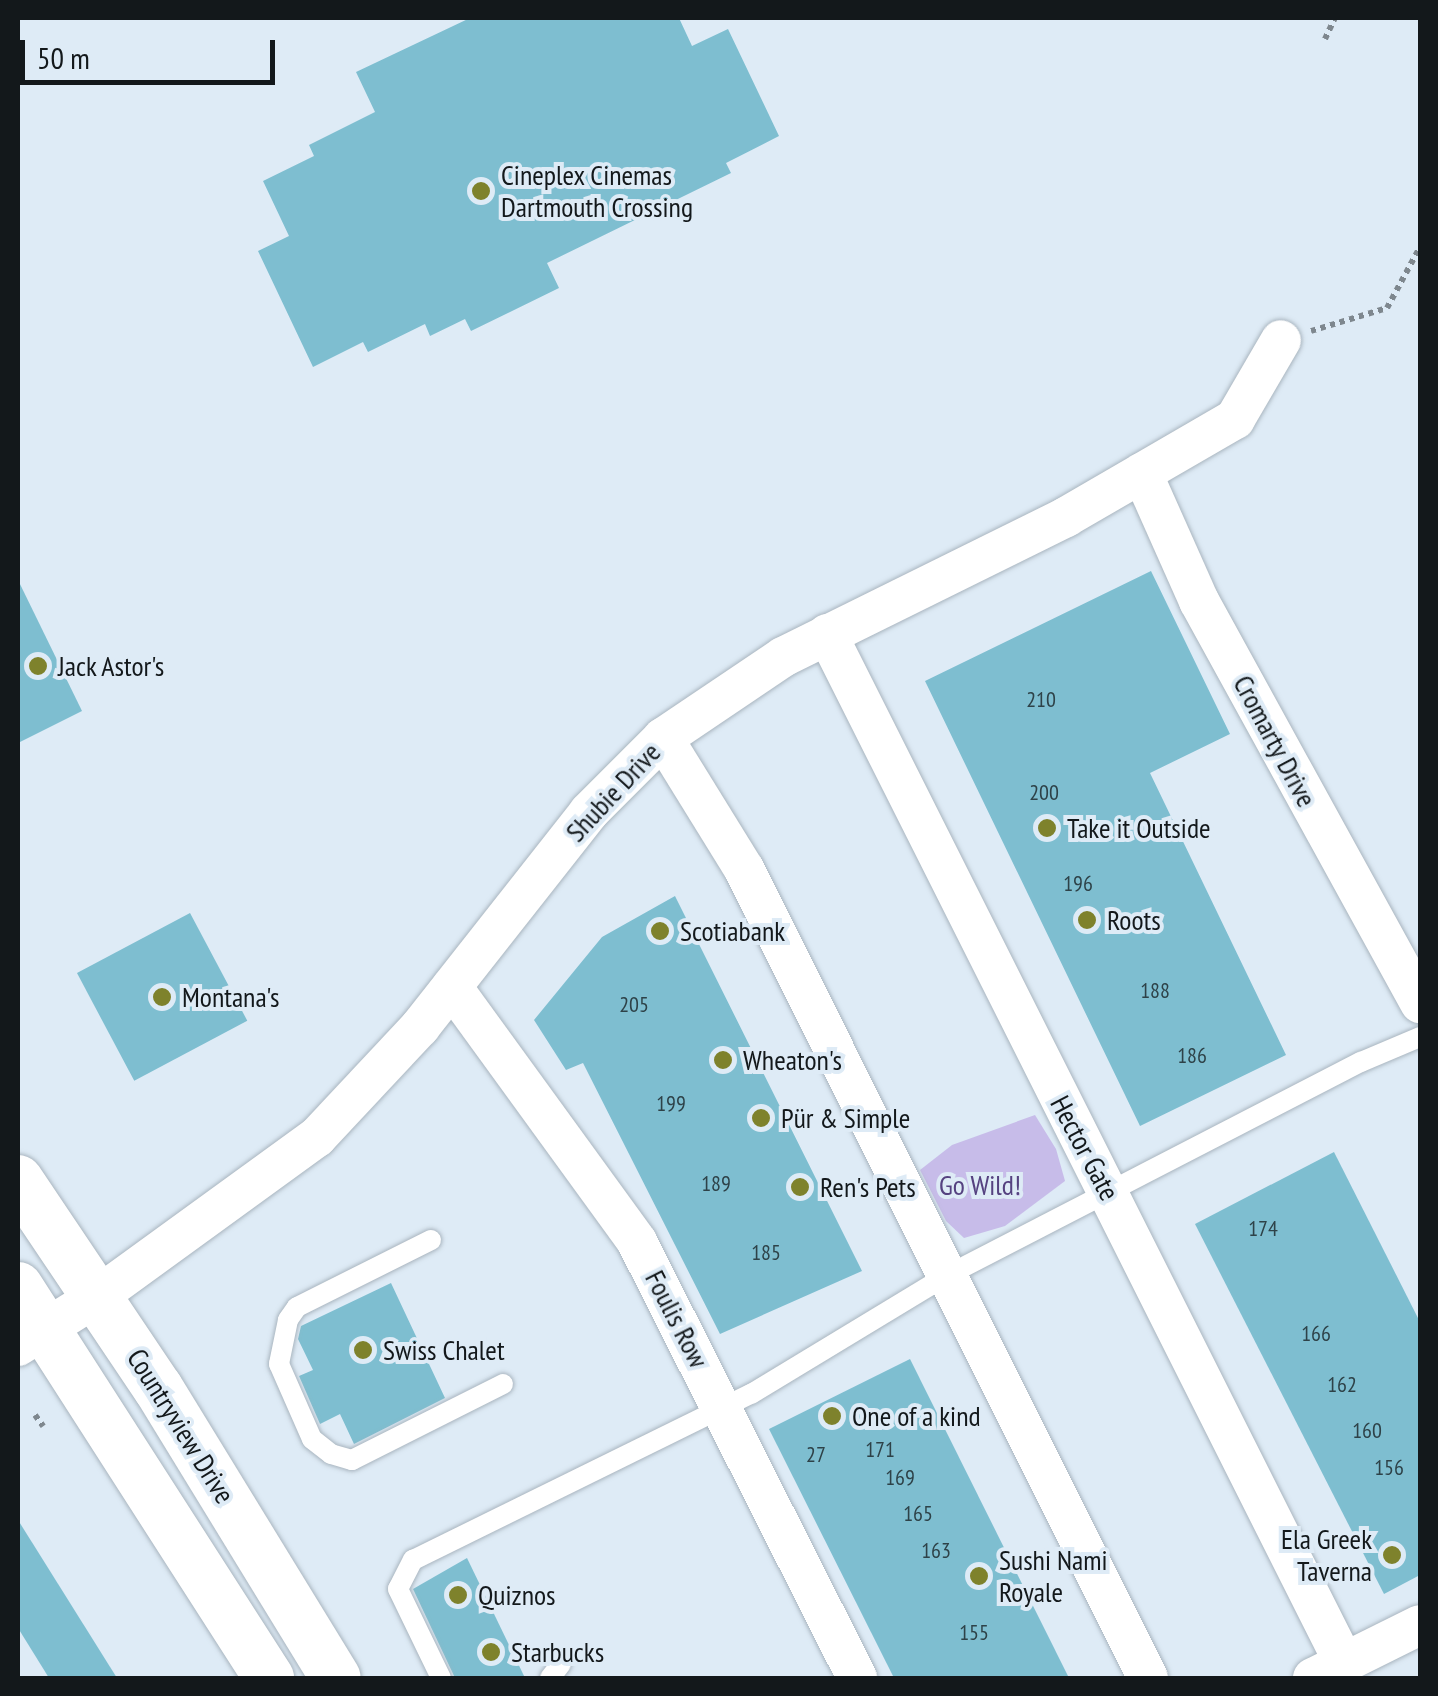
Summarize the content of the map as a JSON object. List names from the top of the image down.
{
  "streets": {
    "street": [
      "Cromarty Drive",
      "Shubie Drive",
      "Hector Gate",
      "Foulis Row",
      "Countryview Drive"
    ]
  },
  "crossings": [
    ["Cromarty Drive", "Shubie Drive"],
    ["Shubie Drive", "Hector Gate"],
    ["Shubie Drive", "Foulis Row"],
    ["Shubie Drive", "Countryview Drive"]
  ],
  "parks": ["Go Wild!"],
  "places": [
    "Cineplex Cinemas Dartmouth Crossing",
    "Jack Astor's",
    "Take it Outside",
    "Roots",
    "Scotiabank",
    "Montana's",
    "Wheaton's",
    "Pür & Simple",
    "Ren's Pets",
    "Swiss Chalet",
    "One of a kind",
    "Ela Greek Taverna",
    "Sushi Nami Royale",
    "Quiznos",
    "Starbucks"
  ],
  "house_numbers": [
    "210",
    "200",
    "196",
    "188",
    "205",
    "186",
    "199",
    "189",
    "174",
    "185",
    "166",
    "162",
    "160",
    "171",
    "27",
    "156",
    "169",
    "165",
    "163",
    "155"
  ],
  "scale_bar": "50 m"
}
